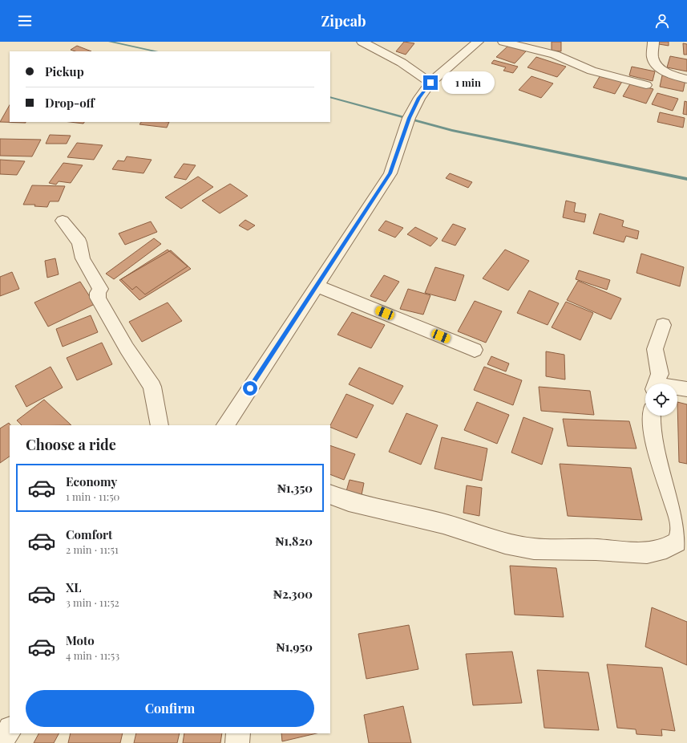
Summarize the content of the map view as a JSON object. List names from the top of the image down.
{
  "page": {
    "header": "Zipcab",
    "banner": ["Pickup", "Drop-off"],
    "bubble": "1 min",
    "heading": "Choose a ride",
    "list": [
      {
        "name": "Economy",
        "note": "1 min · 11:50",
        "value": "₦1,350"
      },
      {
        "name": "Comfort",
        "note": "2 min · 11:51",
        "value": "₦1,820"
      },
      {
        "name": "XL",
        "note": "3 min · 11:52",
        "value": "₦2,300"
      },
      {
        "name": "Moto",
        "note": "4 min · 11:53",
        "value": "₦1,950"
      }
    ],
    "buttons": "Confirm"
  }
}
